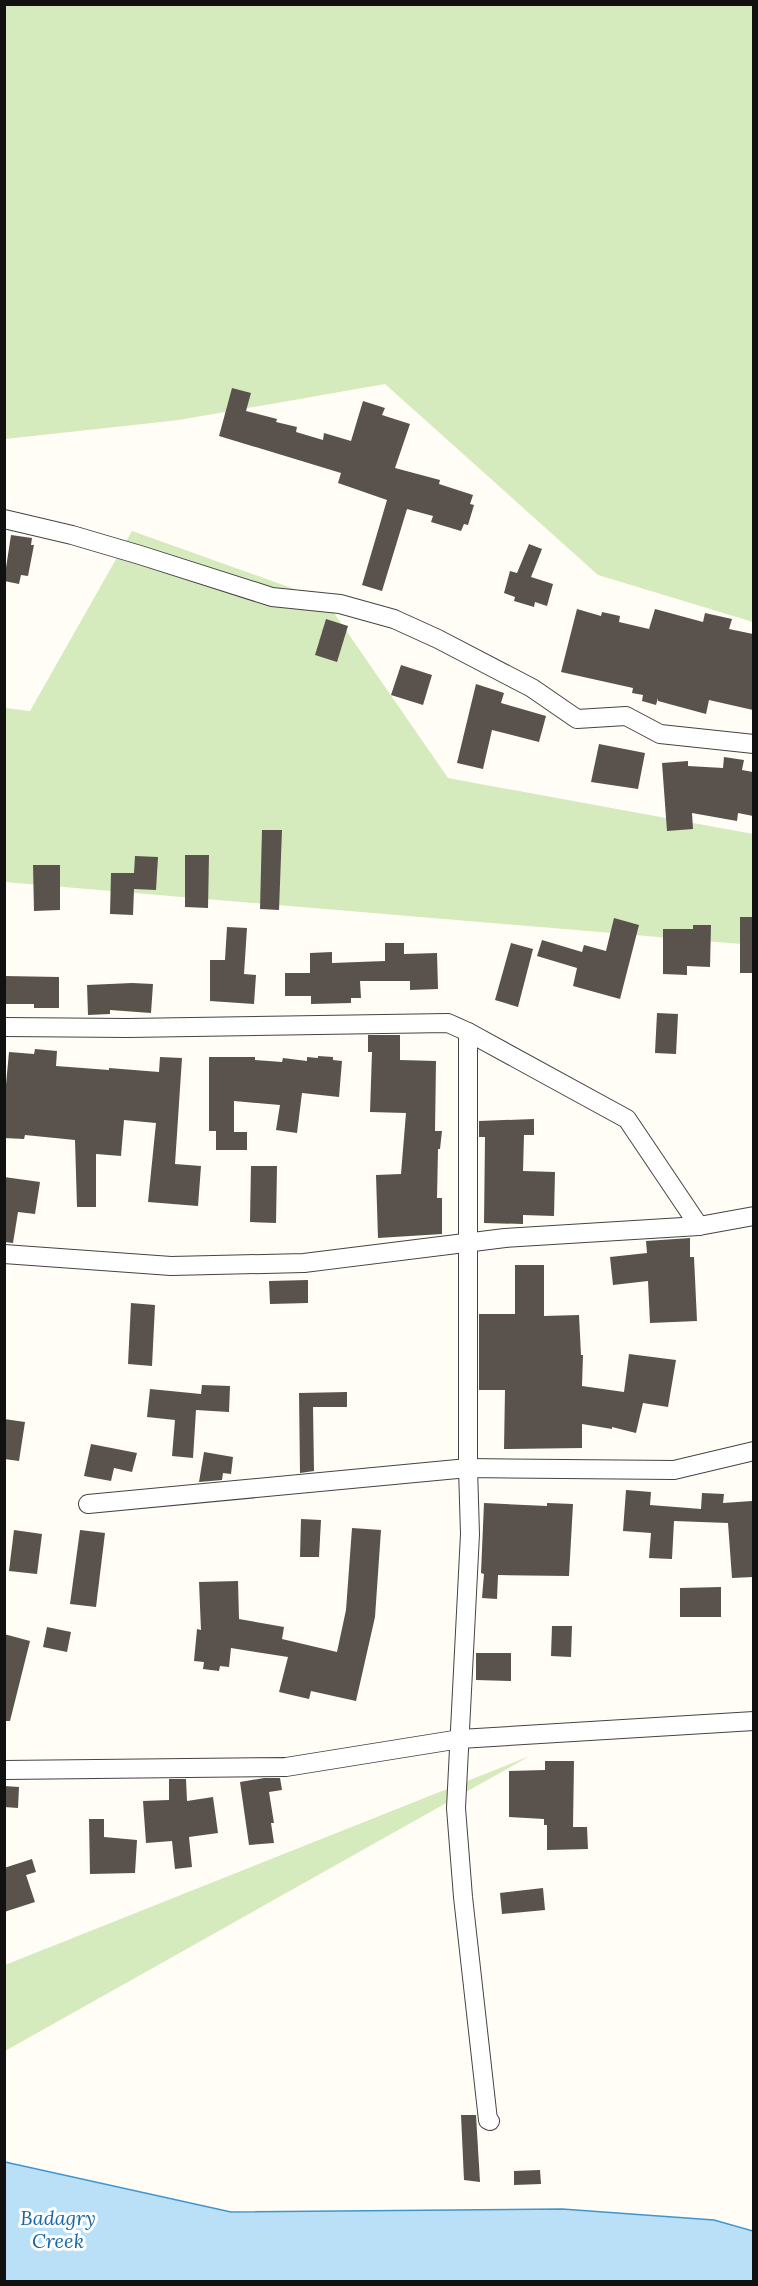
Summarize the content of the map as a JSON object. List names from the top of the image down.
{
  "water": ["Badagry Creek"]
}
